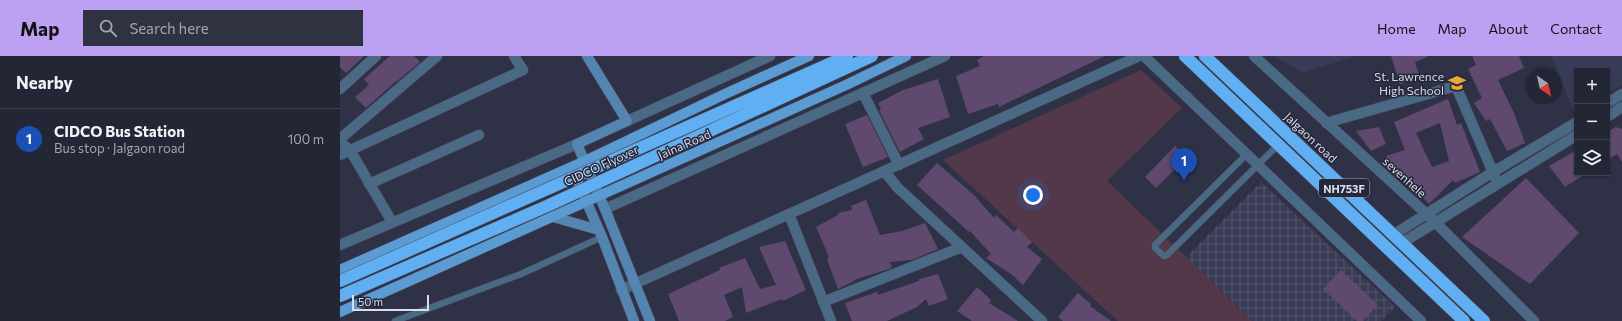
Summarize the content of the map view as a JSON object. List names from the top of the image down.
{
  "streets": {
    "highway": ["Jalgaon road", "CIDCO Flyover", "NH753F"],
    "main road": ["Jalna Road"],
    "street": ["sevenhele"]
  },
  "places": {
    "school or university": ["St. Lawrence High School"]
  },
  "scale_bar": "50 m",
  "north": "bottom right",
  "page": {
    "header": "Map",
    "search": "Search here",
    "nav": [
      "Home",
      "Map",
      "About",
      "Contact"
    ],
    "heading": "Nearby",
    "map_buttons": ["+", "−"],
    "list": [
      {
        "mark": "1",
        "name": "CIDCO Bus Station",
        "note": "Bus stop · Jalgaon road",
        "value": "100 m"
      }
    ],
    "pins": "1",
    "scale": "50 m"
  }
}
